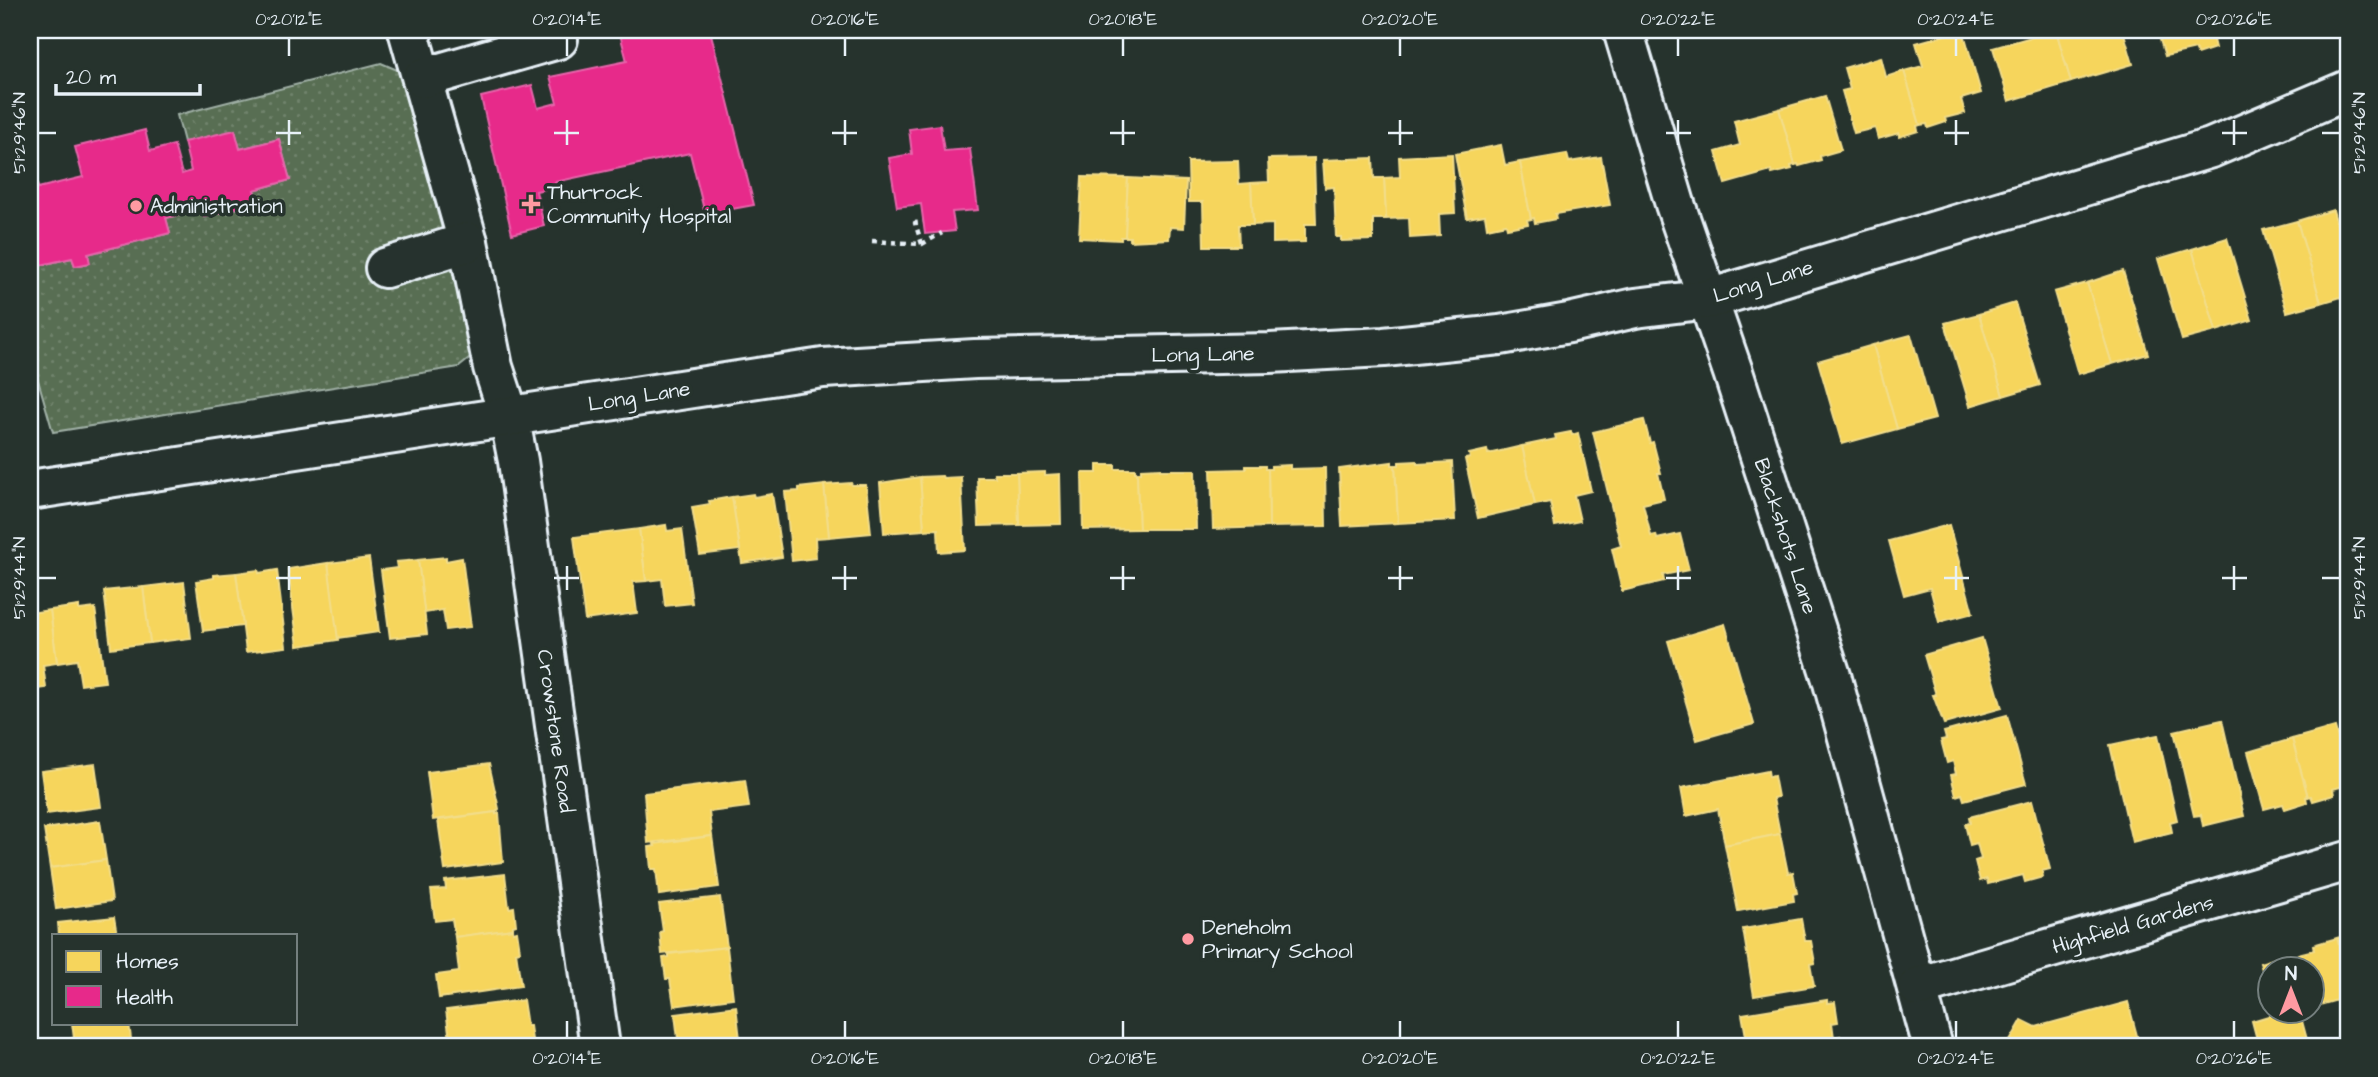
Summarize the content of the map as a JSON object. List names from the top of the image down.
{
  "streets": {
    "street": [
      "Long Lane",
      "Blackshots Lane",
      "Crowstone Road",
      "Highfield Gardens"
    ]
  },
  "crossings": [
    ["Long Lane", "Blackshots Lane"],
    ["Long Lane", "Crowstone Road"],
    ["Blackshots Lane", "Highfield Gardens"]
  ],
  "places": {
    "health": ["Thurrock Community Hospital"],
    "other": ["Administration", "Deneholm Primary School"]
  },
  "legend": ["Homes", "Health"],
  "scale_bar": "20 m",
  "north": "top",
  "coordinates": [
    "0°20'12\"E",
    "0°20'14\"E",
    "0°20'16\"E",
    "0°20'18\"E",
    "0°20'20\"E",
    "0°20'22\"E",
    "0°20'24\"E",
    "0°20'26\"E",
    "51°29'46\"N",
    "51°29'44\"N"
  ]
}
